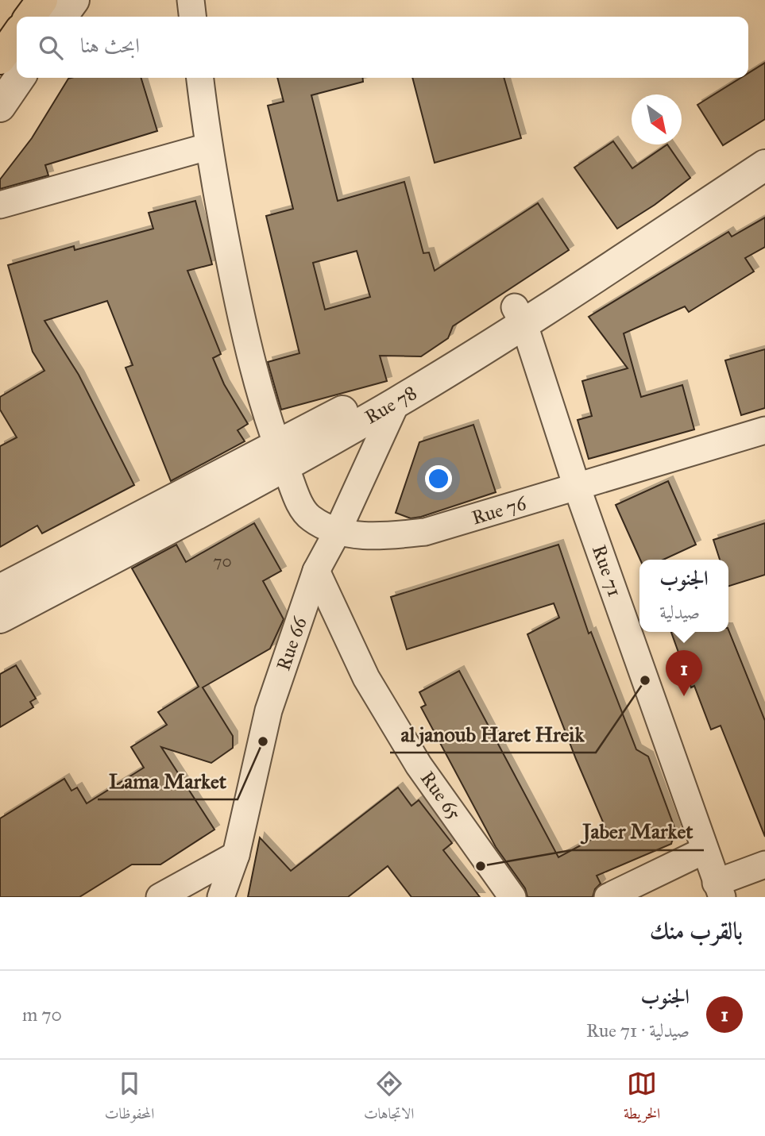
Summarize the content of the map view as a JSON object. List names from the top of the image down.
{
  "streets": {
    "street": [
      "Rue 78",
      "Rue 76",
      "Rue 71",
      "Rue 66",
      "Rue 65"
    ]
  },
  "crossings": [
    ["Rue 78", "Rue 76"],
    ["Rue 78", "Rue 71"],
    ["Rue 78", "Rue 66"],
    ["Rue 76", "Rue 71"],
    ["Rue 76", "Rue 66"],
    ["Rue 66", "Rue 65"]
  ],
  "places": ["al janoub Haret Hreik", "Lama Market", "Jaber Market"],
  "house_numbers": ["70"],
  "north": "bottom right",
  "page": {
    "search": "ابحث هنا",
    "popup": ["الجنوب", "صيدلية"],
    "pins": "1",
    "heading": "بالقرب منك",
    "list": [
      {
        "mark": "1",
        "name": "الجنوب",
        "note": "صيدلية · Rue 71",
        "value": "70 m"
      }
    ],
    "nav": ["الخريطة", "الاتجاهات", "المحفوظات"]
  }
}
